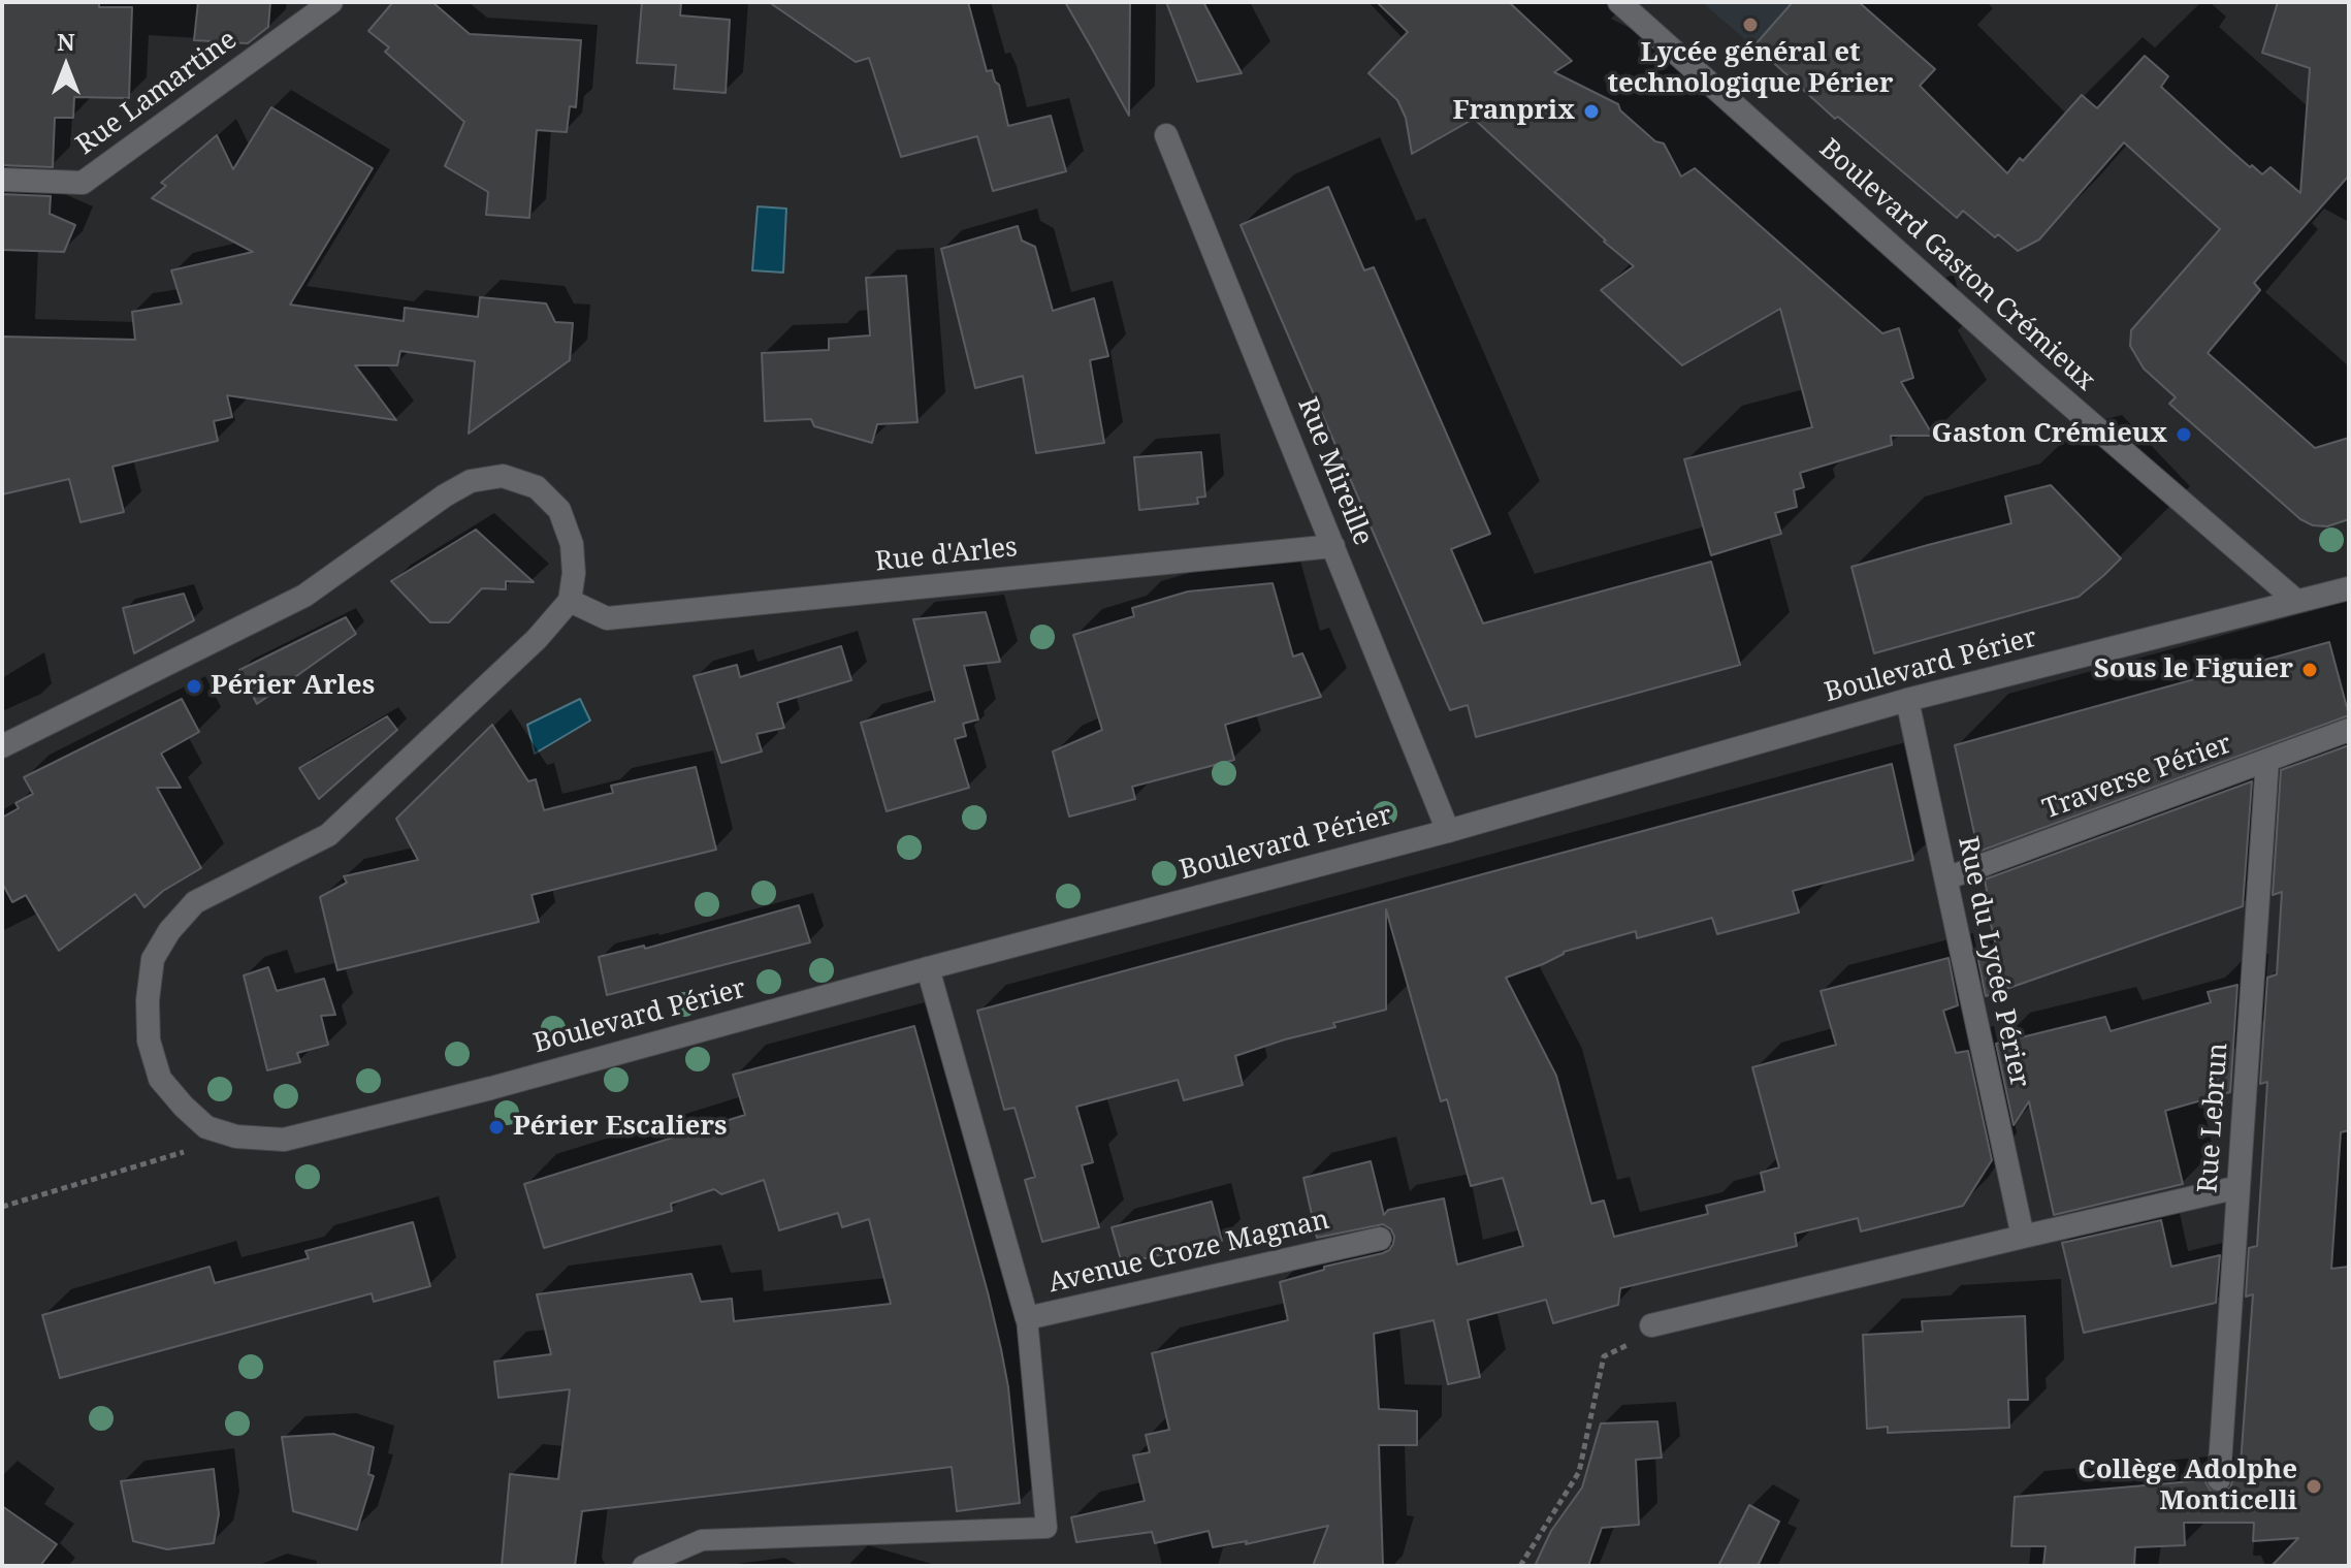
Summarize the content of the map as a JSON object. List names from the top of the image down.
{
  "streets": {
    "street": [
      "Rue Lamartine",
      "Boulevard Gaston Crémieux",
      "Rue Mireille",
      "Rue d'Arles",
      "Boulevard Périer",
      "Traverse Périer",
      "Rue du Lycée Périer",
      "Rue Lebrun",
      "Avenue Croze Magnan"
    ]
  },
  "crossings": [
    ["Boulevard Gaston Crémieux", "Boulevard Périer"],
    ["Rue Mireille", "Rue d'Arles"],
    ["Rue Mireille", "Boulevard Périer"],
    ["Rue d'Arles", "Boulevard Périer"],
    ["Boulevard Périer", "Rue du Lycée Périer"],
    ["Boulevard Périer", "Avenue Croze Magnan"],
    ["Traverse Périer", "Rue du Lycée Périer"],
    ["Traverse Périer", "Rue Lebrun"]
  ],
  "places": [
    "Lycée général et technologique Périer",
    "Franprix",
    "Gaston Crémieux",
    "Sous le Figuier",
    "Périer Arles",
    "Périer Escaliers",
    "Collège Adolphe Monticelli"
  ],
  "north": "top"
}
